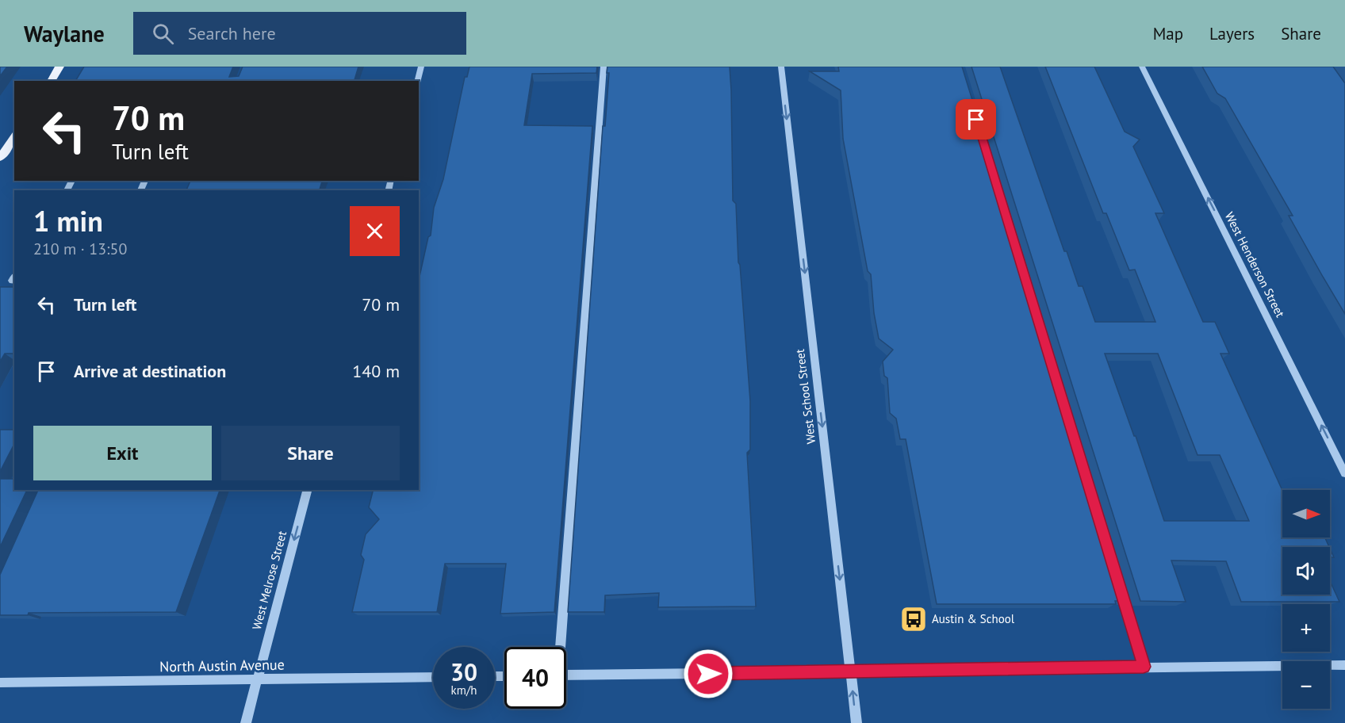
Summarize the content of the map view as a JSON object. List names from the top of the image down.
{
  "streets": {
    "street": [
      "West Henderson Street",
      "West School Street",
      "West Melrose Street",
      "North Austin Avenue"
    ]
  },
  "crossings": [
    ["West Melrose Street", "North Austin Avenue"]
  ],
  "one_way": ["West Henderson Street", "West School Street", "West Melrose Street"],
  "places": {
    "bus stop": ["Austin & School"]
  },
  "north": "right",
  "page": {
    "header": "Waylane",
    "search": "Search here",
    "nav": ["Map", "Layers", "Share"],
    "turn": ["70 m", "Turn left"],
    "heading": ["1 min", "210 m · 13:50"],
    "list": [
      {
        "name": "Turn left",
        "value": "70 m"
      },
      {
        "name": "Arrive at destination",
        "value": "140 m"
      }
    ],
    "buttons": ["Exit", "Share"],
    "map_buttons": ["+", "−"],
    "speed": "30 km/h",
    "limit": "40"
  }
}
